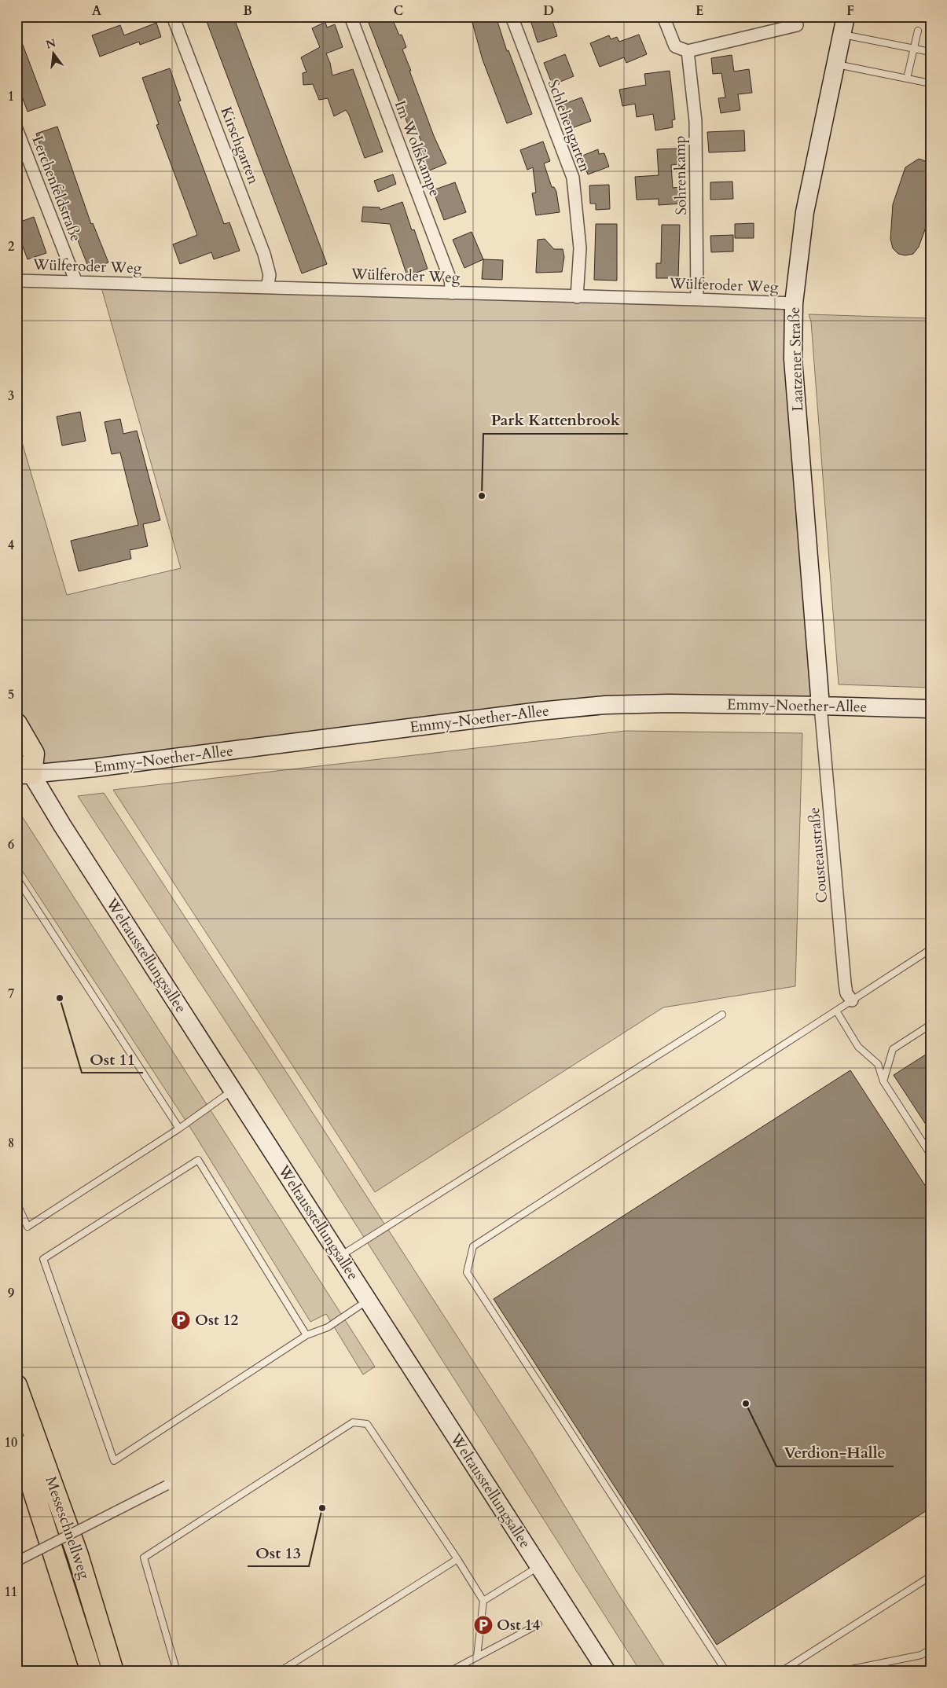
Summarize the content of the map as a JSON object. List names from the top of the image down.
{
  "streets": {
    "highway": ["Messeschnellweg"],
    "main road": ["Laatzener Straße", "Emmy-Noether-Allee", "Weltausstellungsallee"],
    "street": [
      "Schlehengarten",
      "Kirschgarten",
      "Im Wolfskampe",
      "Sohrenkamp",
      "Lerchenfeldstraße",
      "Wülferoder Weg",
      "Cousteaustraße"
    ]
  },
  "crossings": [
    ["Schlehengarten", "Wülferoder Weg"],
    ["Kirschgarten", "Wülferoder Weg"],
    ["Im Wolfskampe", "Wülferoder Weg"],
    ["Sohrenkamp", "Wülferoder Weg"],
    ["Lerchenfeldstraße", "Wülferoder Weg"],
    ["Wülferoder Weg", "Laatzener Straße"],
    ["Laatzener Straße", "Emmy-Noether-Allee"],
    ["Laatzener Straße", "Cousteaustraße"],
    ["Emmy-Noether-Allee", "Cousteaustraße"],
    ["Emmy-Noether-Allee", "Weltausstellungsallee"]
  ],
  "places": {
    "other": [
      "Park Kattenbrook",
      "Ost 11",
      "Verdion-Halle",
      "Ost 13"
    ],
    "parking": ["Ost 12", "Ost 14"]
  },
  "north": "top",
  "grid": {
    "columns": [
      "A",
      "B",
      "C",
      "D",
      "E",
      "F"
    ],
    "rows": [
      "1",
      "2",
      "3",
      "4",
      "5",
      "6",
      "7",
      "8",
      "9",
      "10",
      "11"
    ]
  }
}
